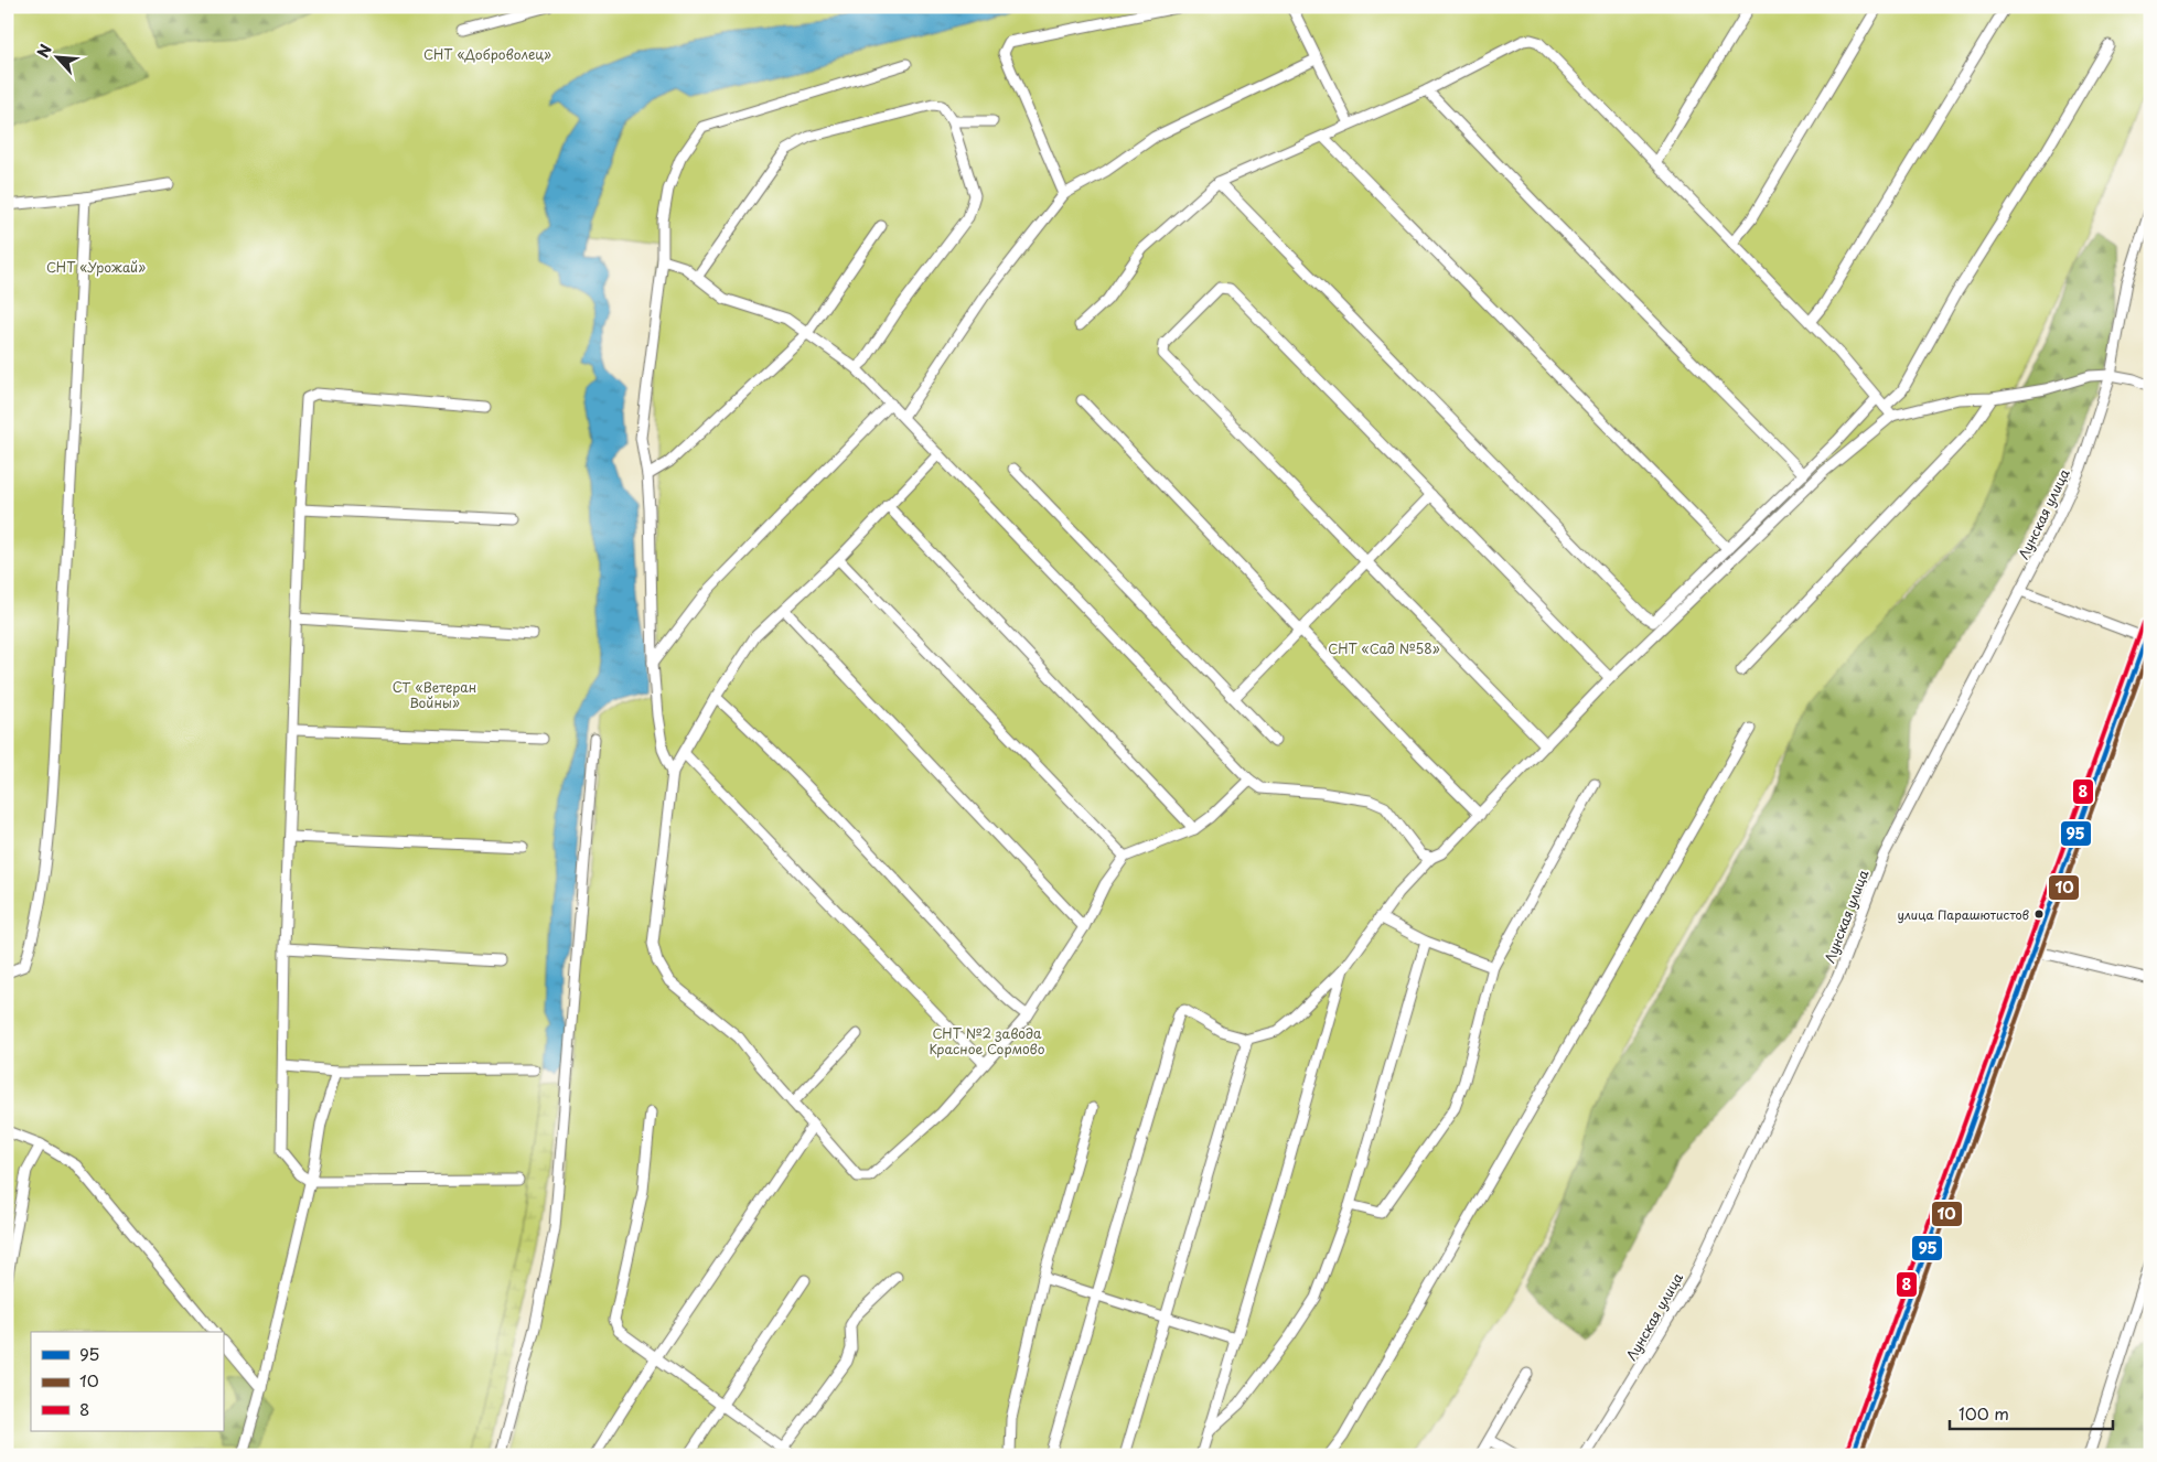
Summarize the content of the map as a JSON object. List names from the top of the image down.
{
  "streets": {
    "street": ["Лунская улица"]
  },
  "parks": [
    "СНТ «Доброволец»",
    "СНТ «Урожай»",
    "СНТ «Сад №58»",
    "СТ «Ветеран Войны»",
    "СНТ №2 завода Красное Сормово"
  ],
  "places": ["улица Парашютистов"],
  "lines": ["transit line 8", "transit line 95", "transit line 10"],
  "legend": ["95", "10", "8"],
  "scale_bar": "100 m",
  "north": "top left"
}
